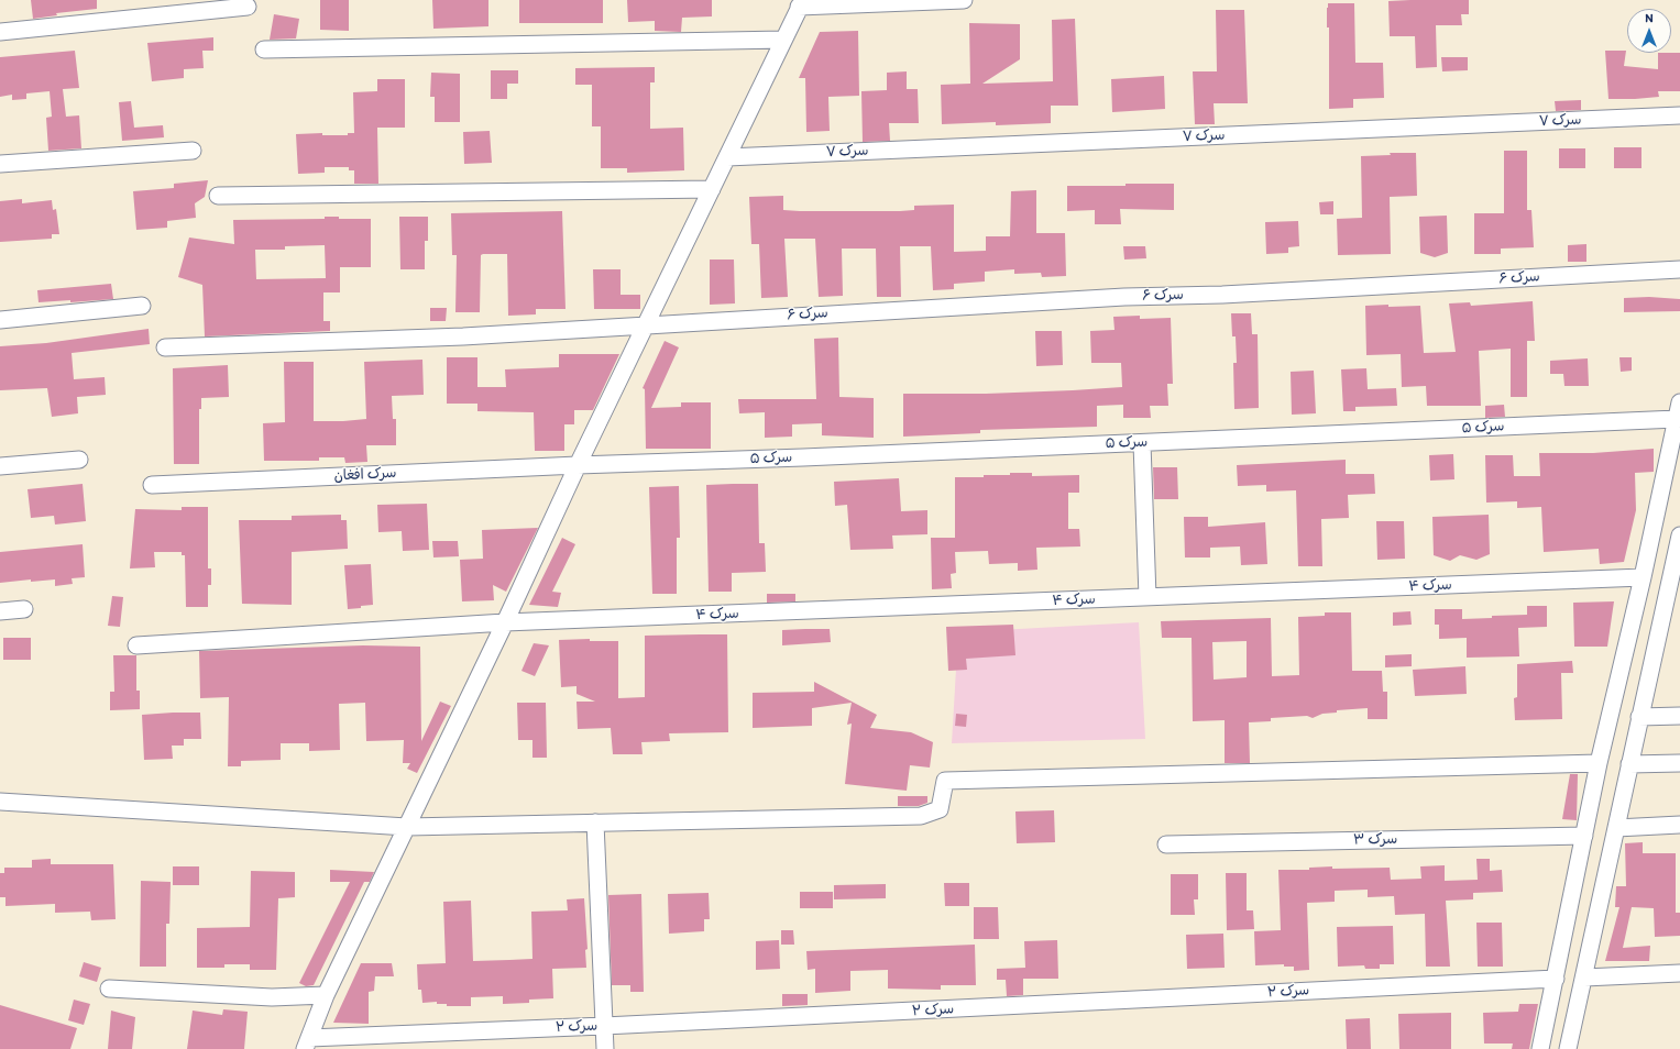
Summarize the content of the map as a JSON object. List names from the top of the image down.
{
  "streets": {
    "street": [
      "سرک ۷",
      "سرک ۶",
      "سرک ۵",
      "سرک افغان",
      "سرک ۴",
      "سرک ۳",
      "سرک ۲"
    ]
  },
  "crossings": [
    ["سرک ۵", "سرک افغان"]
  ],
  "north": "top"
}
